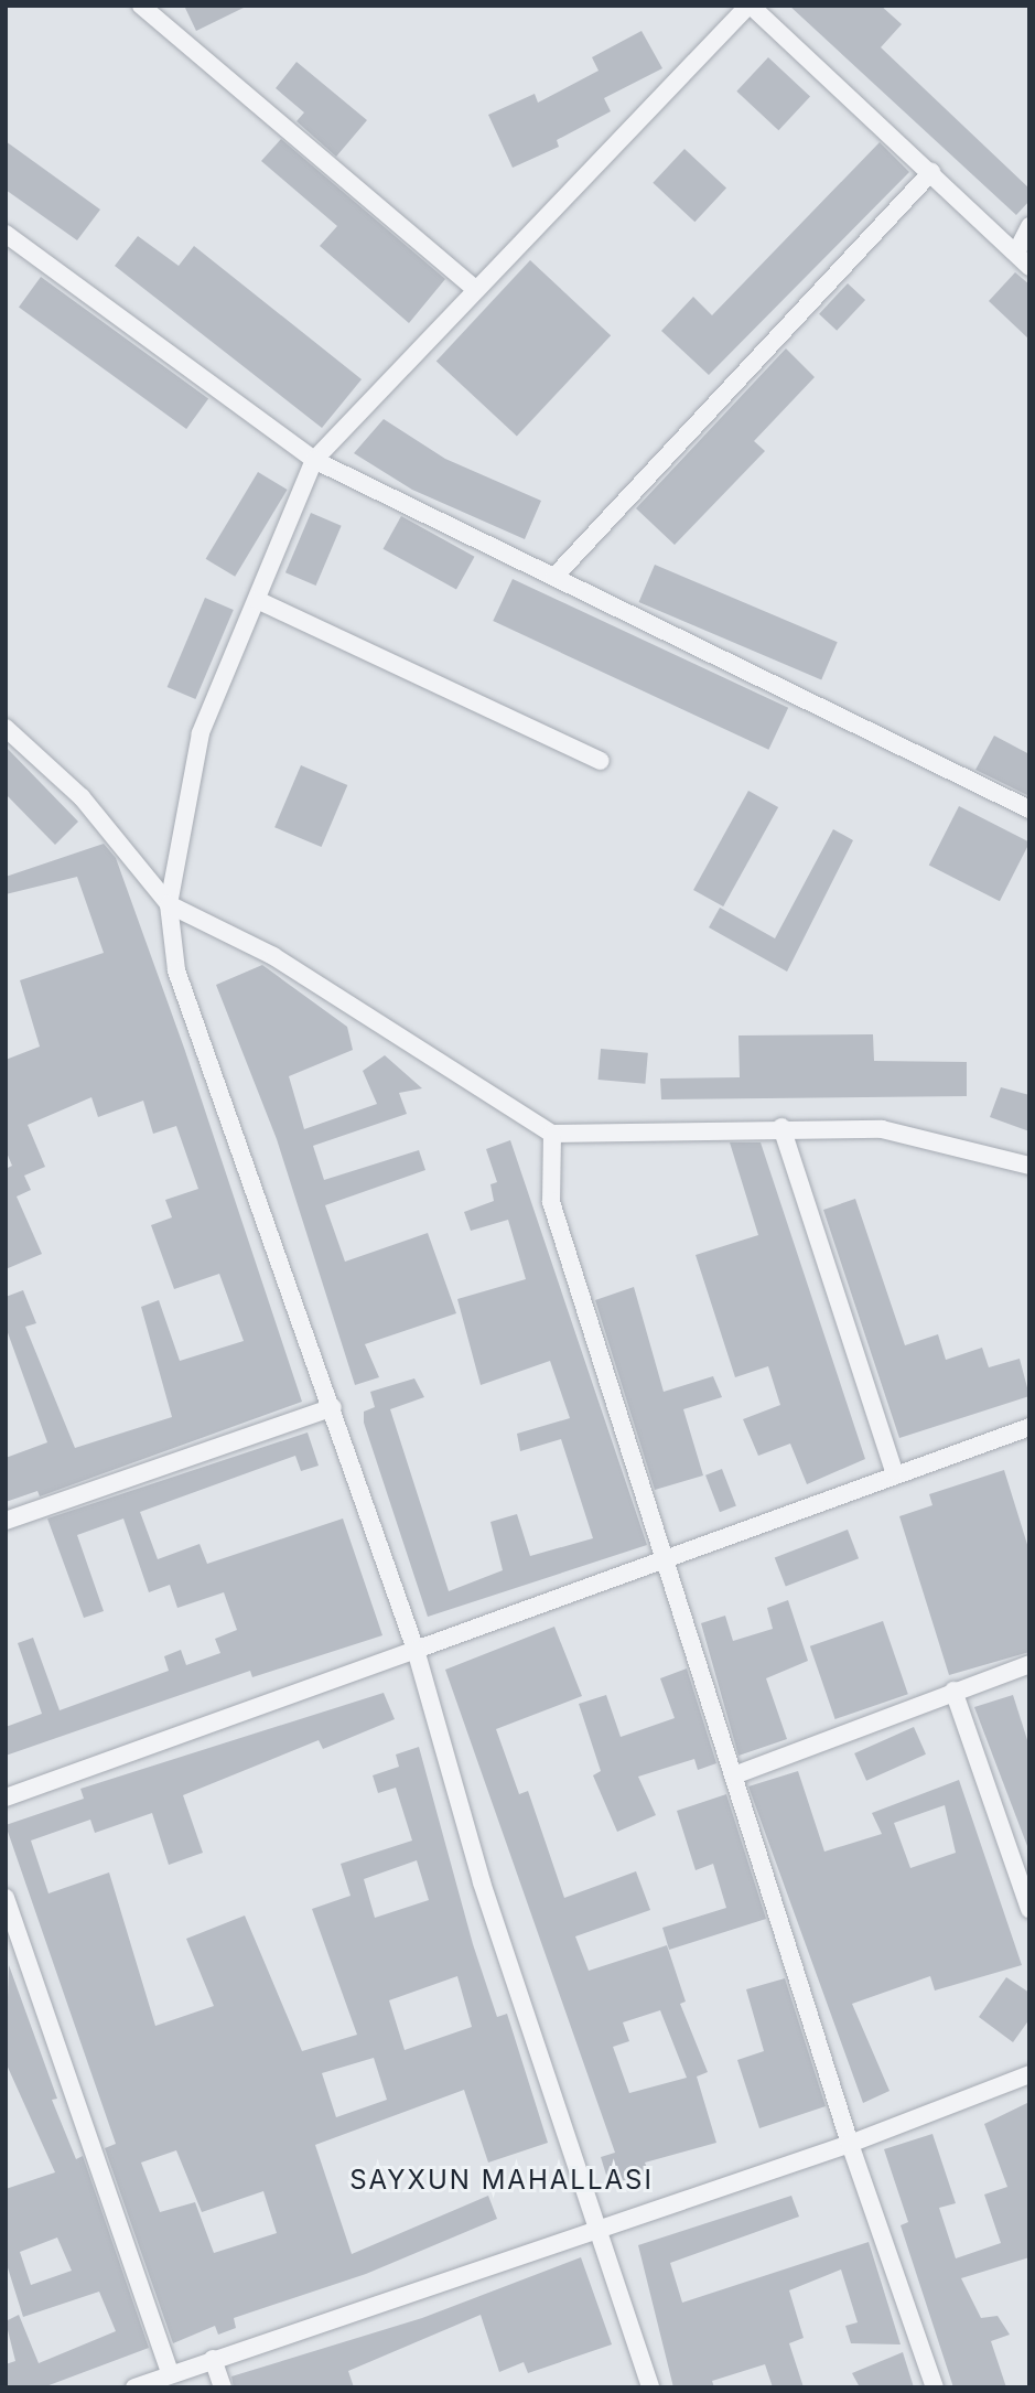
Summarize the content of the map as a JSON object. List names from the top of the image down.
{
  "districts": ["SAYXUN MAHALLASI"]
}
